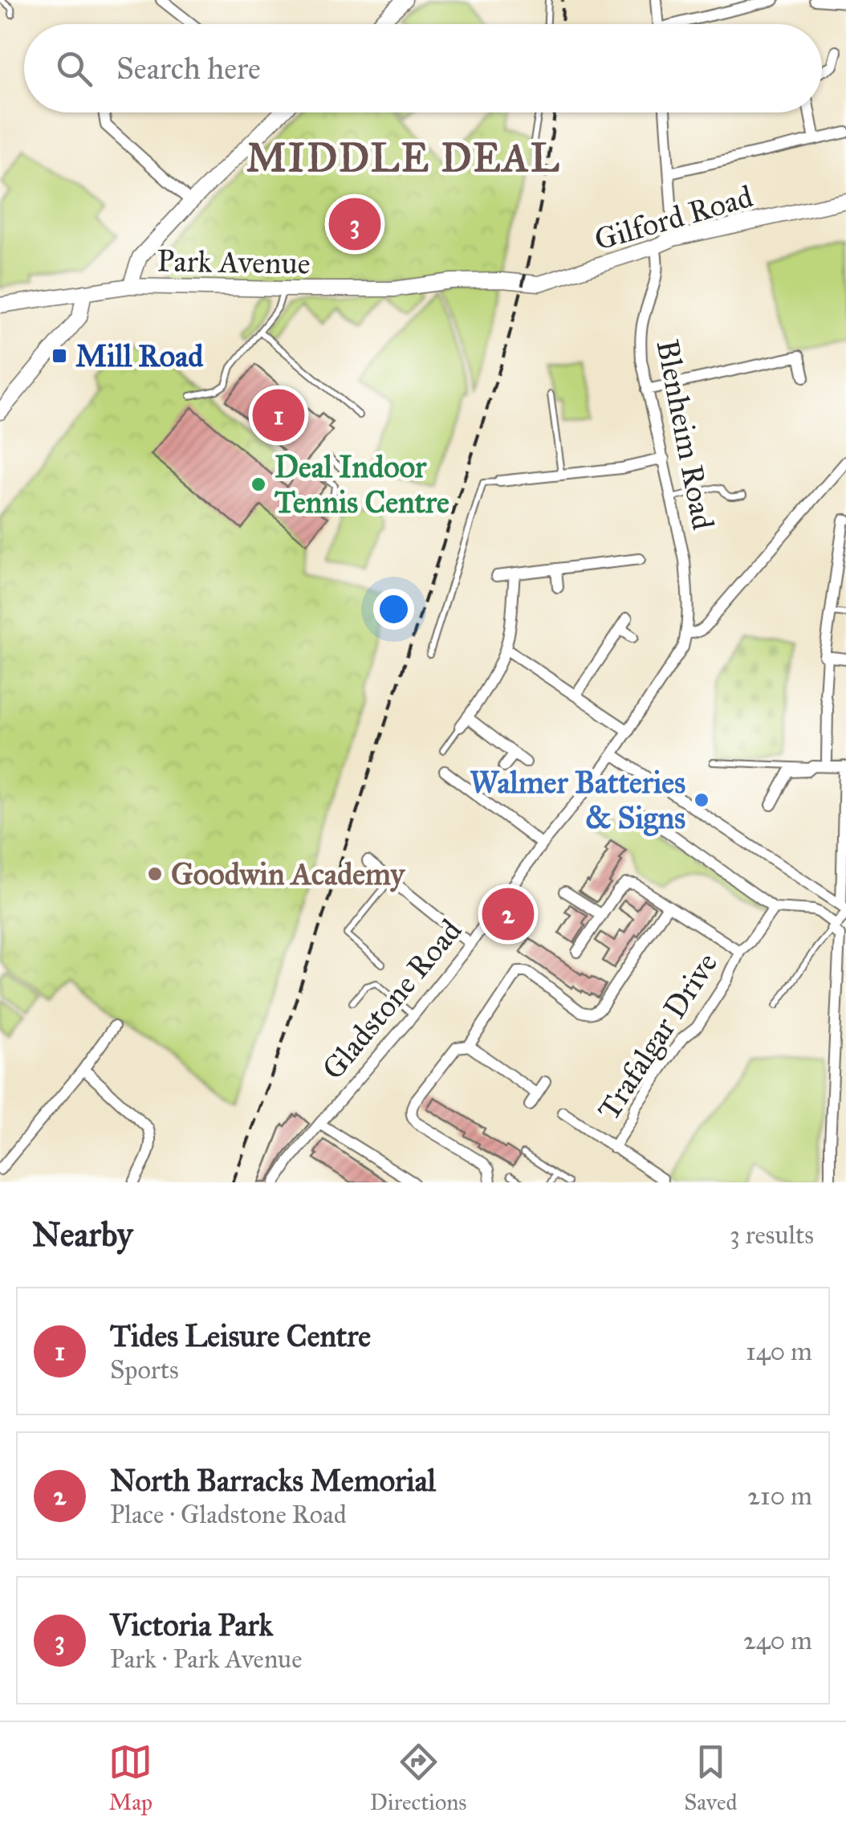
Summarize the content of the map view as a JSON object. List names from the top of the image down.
{
  "streets": {
    "street": [
      "Gilford Road",
      "Park Avenue",
      "Blenheim Road",
      "Gladstone Road",
      "Trafalgar Drive"
    ]
  },
  "crossings": [
    ["Gilford Road", "Park Avenue"],
    ["Gilford Road", "Blenheim Road"],
    ["Blenheim Road", "Gladstone Road"]
  ],
  "districts": ["MIDDLE DEAL"],
  "places": {
    "transit": ["Mill Road"],
    "other": ["Deal Indoor Tennis Centre", "Walmer Batteries & Signs", "Goodwin Academy"]
  },
  "page": {
    "search": "Search here",
    "pins": ["3", "1", "2"],
    "heading": ["Nearby", "3 results"],
    "list": [
      {
        "mark": "1",
        "name": "Tides Leisure Centre",
        "note": "Sports",
        "value": "140 m"
      },
      {
        "mark": "2",
        "name": "North Barracks Memorial",
        "note": "Place · Gladstone Road",
        "value": "210 m"
      },
      {
        "mark": "3",
        "name": "Victoria Park",
        "note": "Park · Park Avenue",
        "value": "240 m"
      }
    ],
    "nav": ["Map", "Directions", "Saved"]
  }
}
